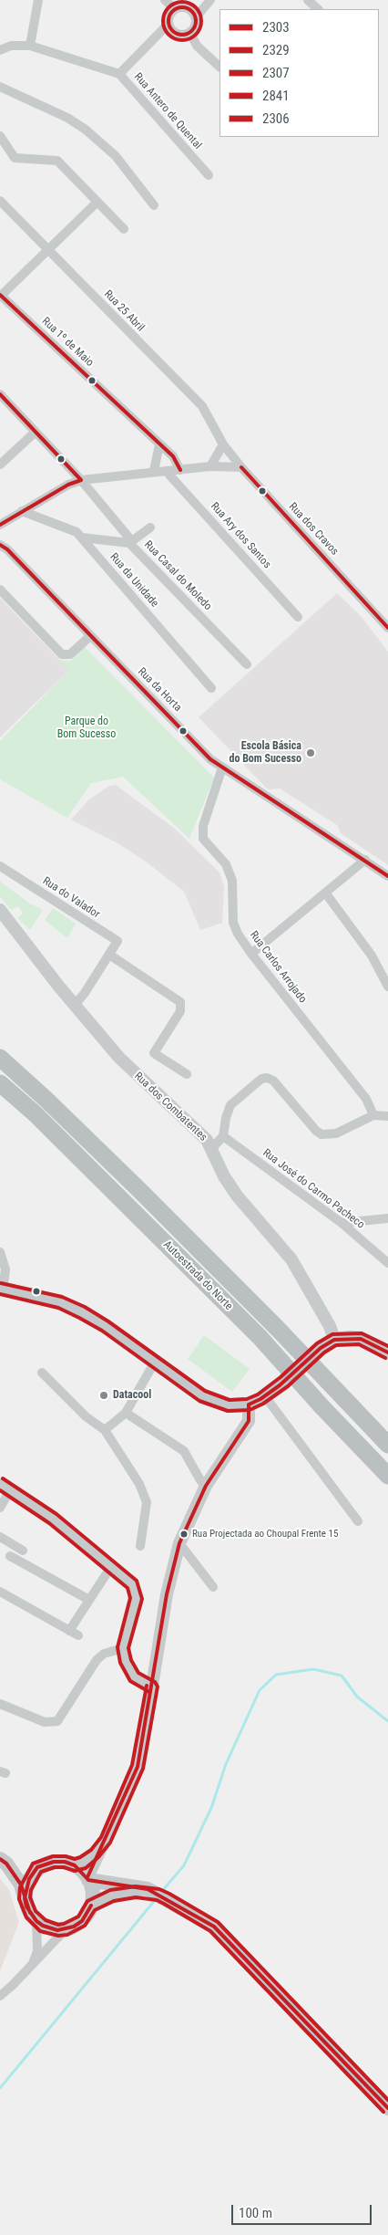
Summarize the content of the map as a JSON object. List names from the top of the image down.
{
  "streets": {
    "highway": ["Autoestrada do Norte"],
    "street": [
      "Rua Antero de Quental",
      "Rua 25 Abril",
      "Rua 1º de Maio",
      "Rua dos Cravos",
      "Rua Ary dos Santos",
      "Rua Casal do Moledo",
      "Rua da Unidade",
      "Rua da Horta",
      "Rua do Valador",
      "Rua Carlos Arrojado",
      "Rua dos Combatentes",
      "Rua José do Carmo Pacheco"
    ]
  },
  "crossings": [
    ["Rua 25 Abril", "Rua dos Cravos"],
    ["Rua da Horta", "Rua Carlos Arrojado"],
    ["Rua do Valador", "Rua dos Combatentes"]
  ],
  "parks": ["Parque do Bom Sucesso"],
  "places": ["Escola Básica do Bom Sucesso", "Datacool", "Rua Projectada ao Choupal Frente 15"],
  "lines": [
    "transit line 2307",
    "transit line 2303",
    "transit line 2841",
    "transit line 2306",
    "transit line 2329"
  ],
  "legend": [
    "2303",
    "2329",
    "2307",
    "2841",
    "2306"
  ],
  "scale_bar": "100 m"
}
